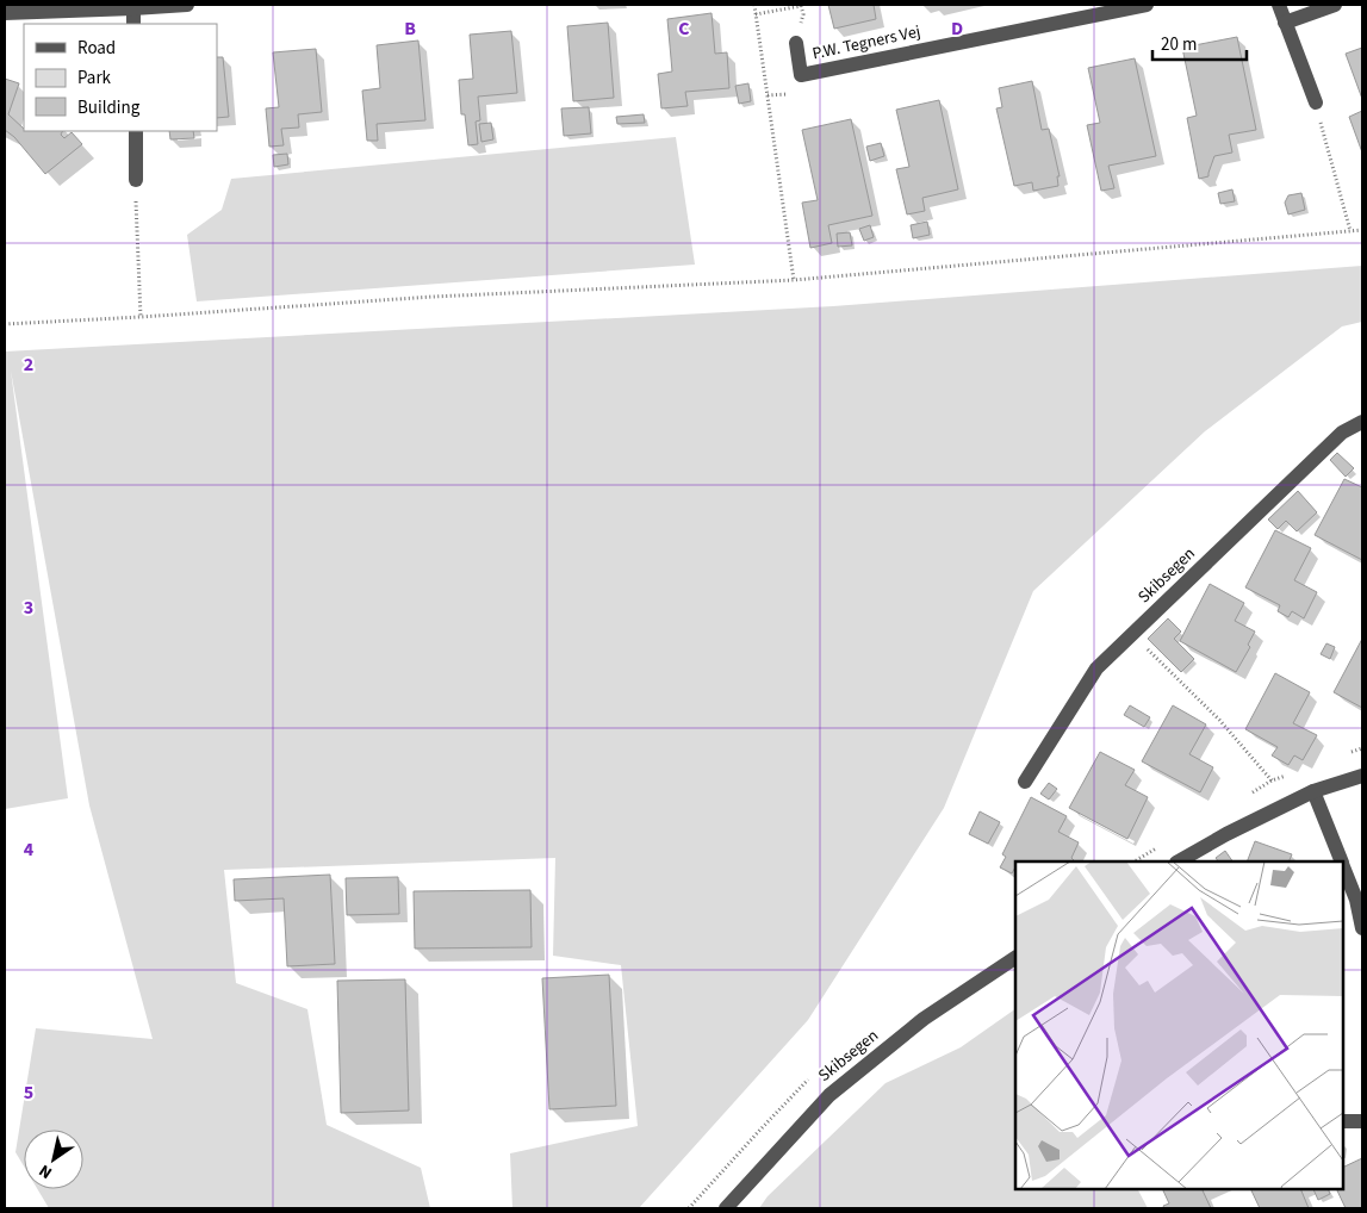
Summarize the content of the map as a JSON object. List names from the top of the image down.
{
  "streets": {
    "street": ["P.W. Tegners Vej", "Skibsegen"]
  },
  "legend": ["Road", "Park", "Building"],
  "scale_bar": "20 m",
  "north": "bottom left",
  "grid": {
    "columns": ["B", "C", "D"],
    "rows": [
      "2",
      "3",
      "4",
      "5"
    ]
  }
}
